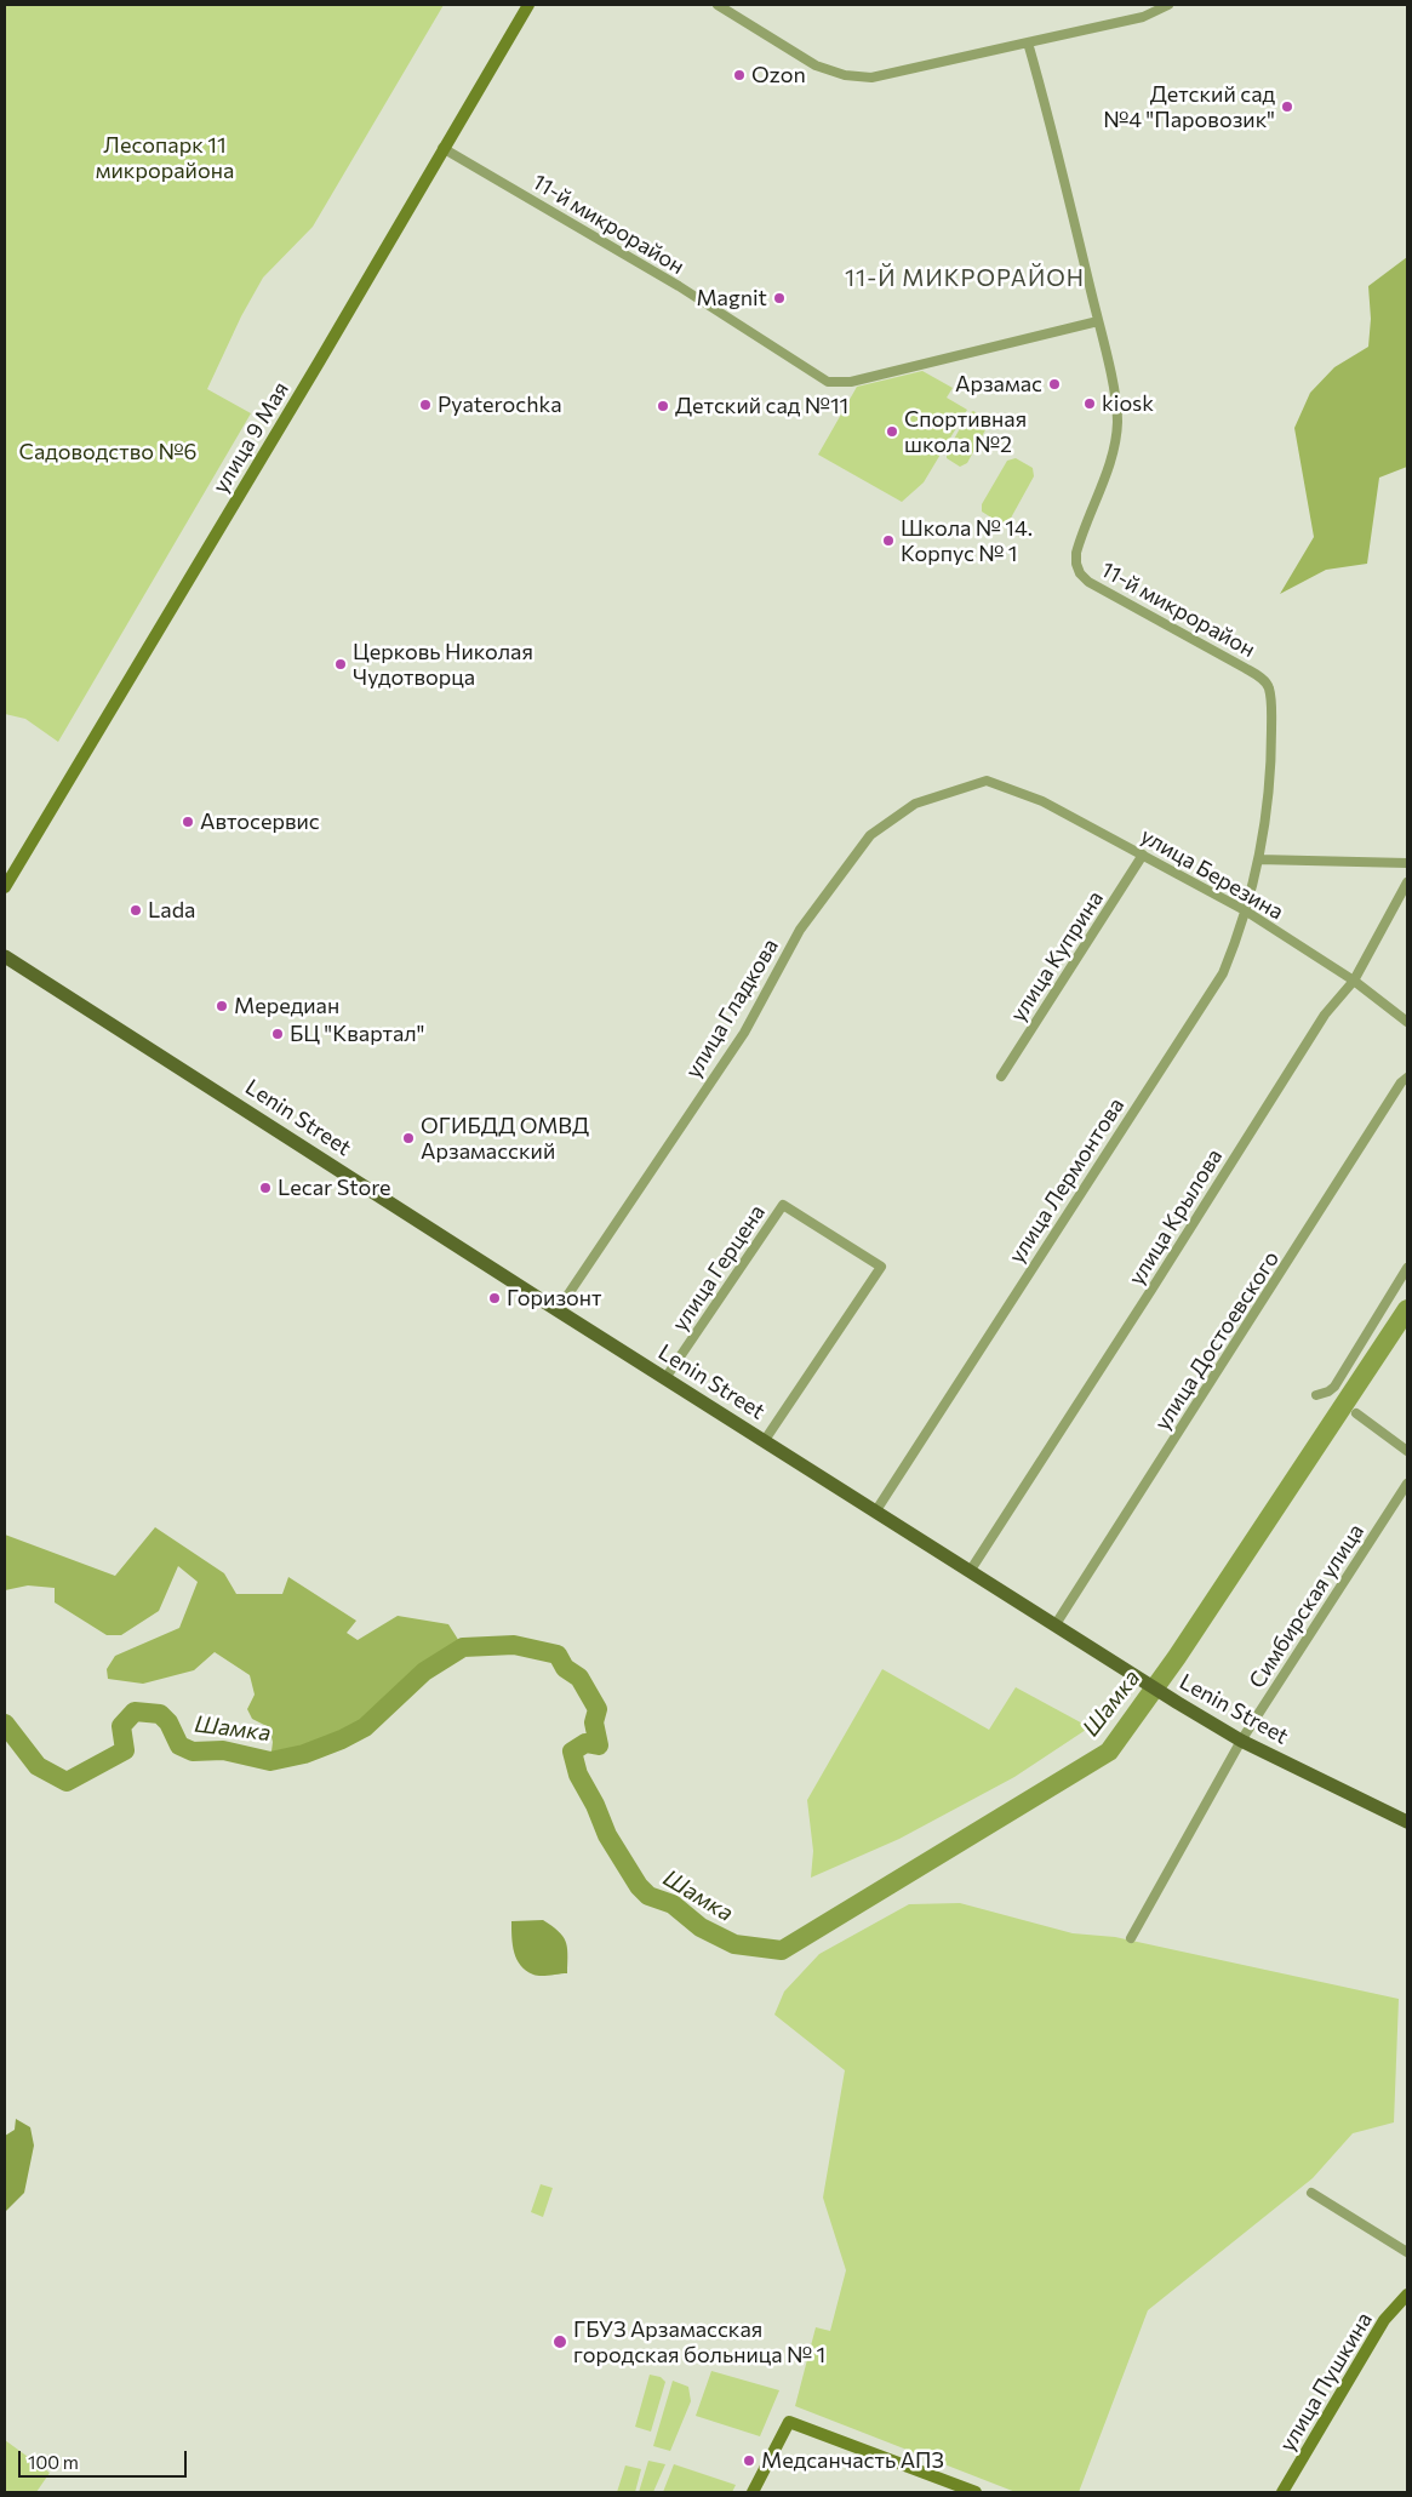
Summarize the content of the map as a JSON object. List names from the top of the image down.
{
  "streets": {
    "main road": ["улица 9 Мая", "Lenin Street", "улица Пушкина"],
    "street": [
      "11-й микрорайон",
      "улица Березина",
      "улица Куприна",
      "улица Гладкова",
      "улица Лермонтова",
      "улица Крылова",
      "улица Герцена",
      "улица Достоевского",
      "Симбирская улица"
    ]
  },
  "crossings": [
    ["11-й микрорайон", "улица 9 Мая"],
    ["11-й микрорайон", "улица Лермонтова"],
    ["улица Березина", "улица Куприна"],
    ["улица Березина", "улица Гладкова"],
    ["улица Березина", "улица Лермонтова"],
    ["улица Березина", "улица Крылова"],
    ["улица Гладкова", "Lenin Street"],
    ["Lenin Street", "улица Лермонтова"],
    ["Lenin Street", "улица Крылова"],
    ["Lenin Street", "улица Герцена"],
    ["Lenin Street", "улица Достоевского"],
    ["Lenin Street", "Симбирская улица"]
  ],
  "districts": ["11-Й МИКРОРАЙОН"],
  "water": ["Шамка"],
  "parks": ["Лесопарк 11 микрорайона", "Садоводство №6"],
  "places": [
    "Ozon",
    "Детский сад №4 \"Паровозик\"",
    "Magnit",
    "Арзамас",
    "kiosk",
    "Pyaterochka",
    "Детский сад №11",
    "Спортивная школа №2",
    "Школа № 14. Корпус № 1",
    "Церковь Николая Чудотворца",
    "Автосервис",
    "Lada",
    "Мередиан",
    "БЦ \"Квартал\"",
    "ОГИБДД ОМВД Арзамасский",
    "Lecar Store",
    "Горизонт",
    "ГБУЗ Арзамасская городская больница № 1",
    "Медсанчасть АПЗ"
  ],
  "scale_bar": "100 m"
}
